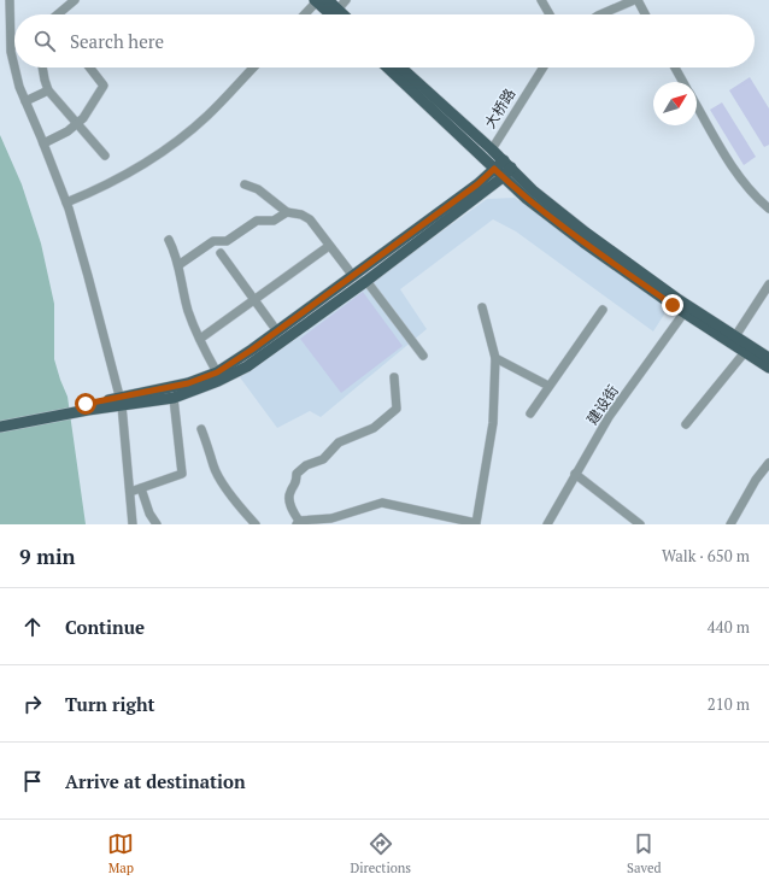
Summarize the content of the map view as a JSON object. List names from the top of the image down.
{
  "streets": {
    "street": ["大桥路", "建设街"]
  },
  "north": "top right",
  "page": {
    "search": "Search here",
    "heading": ["9 min", "Walk · 650 m"],
    "list": [
      ["Continue", "440 m"],
      ["Turn right", "210 m"],
      "Arrive at destination"
    ],
    "nav": ["Map", "Directions", "Saved"]
  }
}
